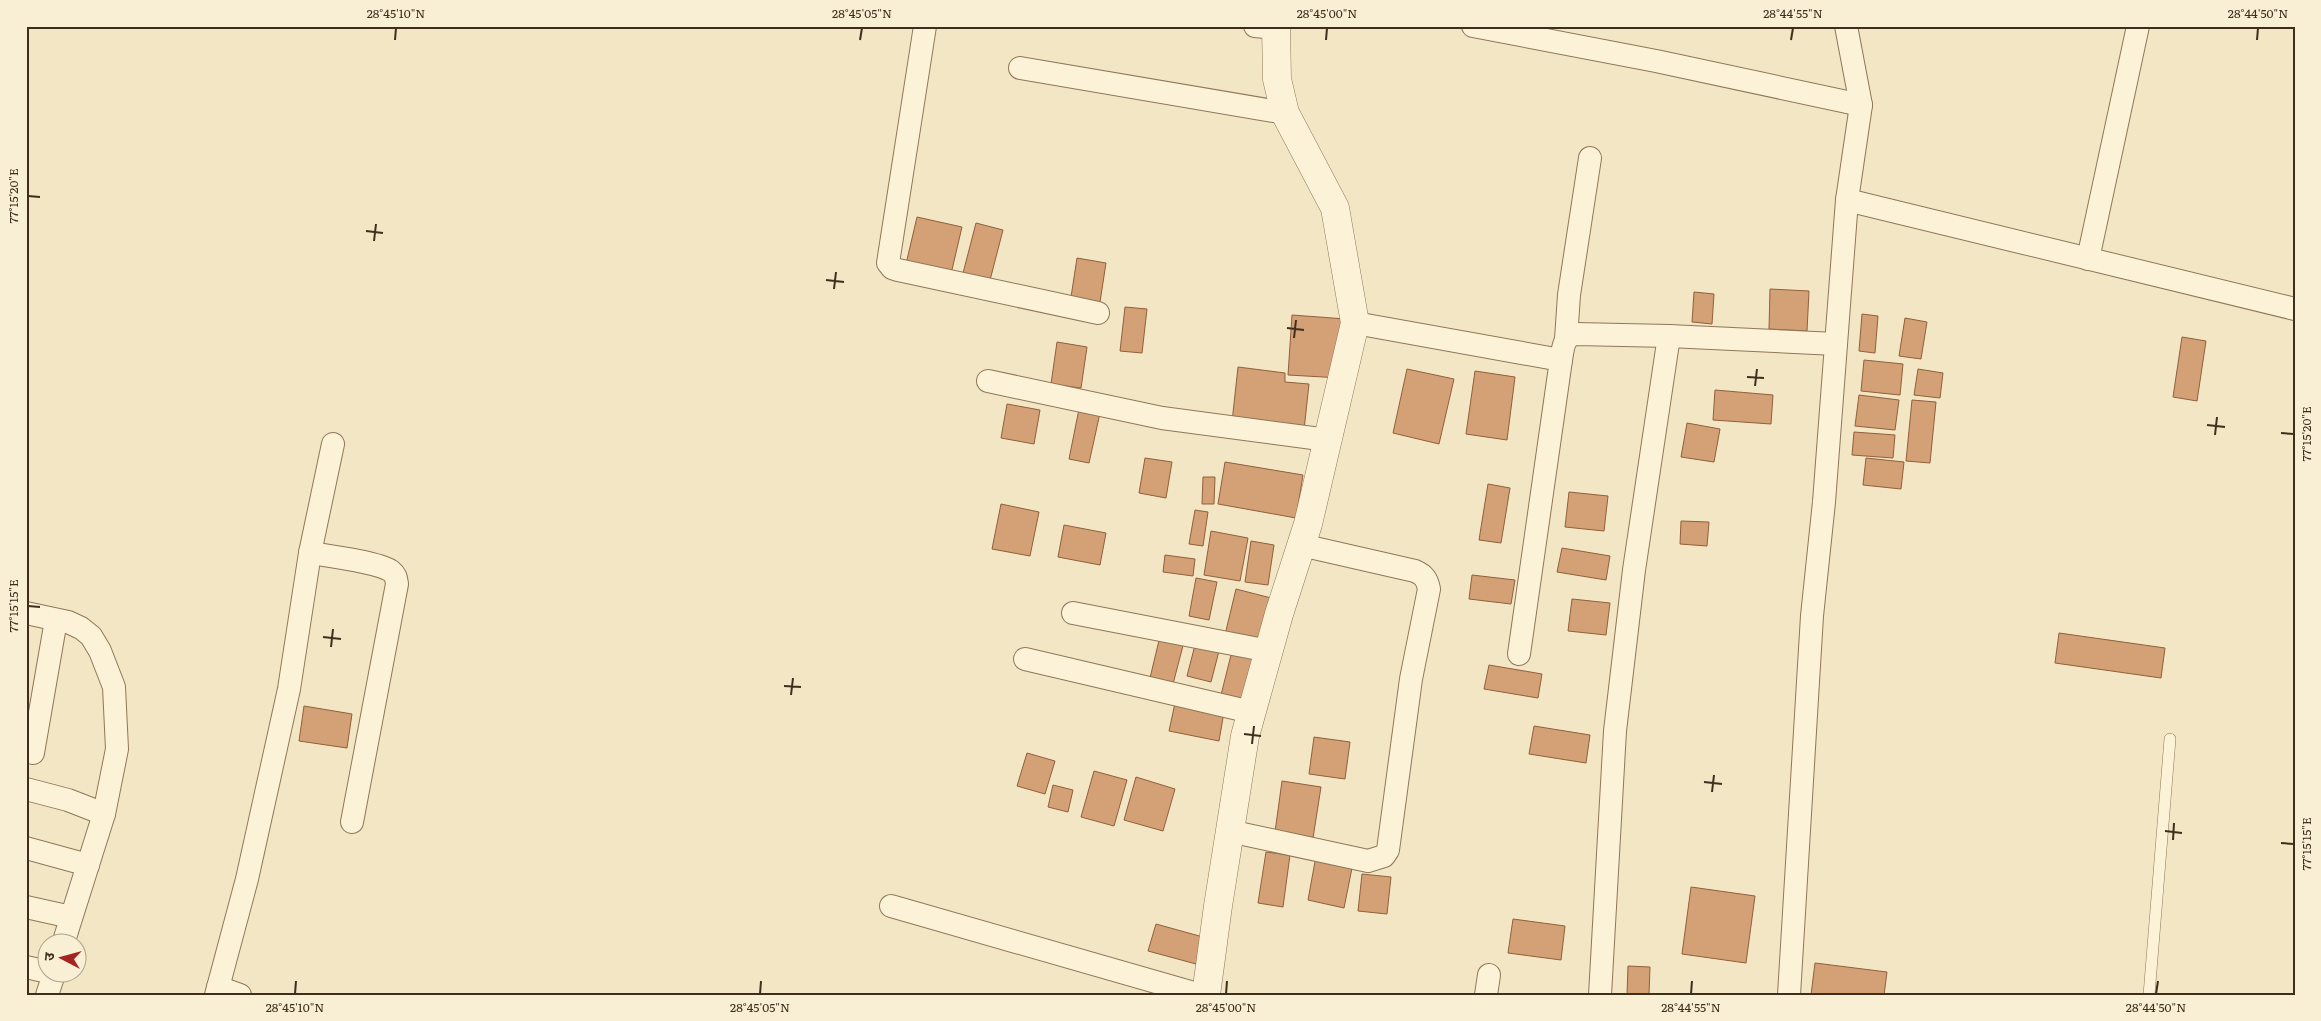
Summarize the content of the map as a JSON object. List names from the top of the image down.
{
  "north": "left",
  "coordinates": [
    "28°45'10\"N",
    "28°45'05\"N",
    "28°45'00\"N",
    "28°44'55\"N",
    "28°44'50\"N",
    "77°15'20\"E",
    "77°15'15\"E"
  ]
}
